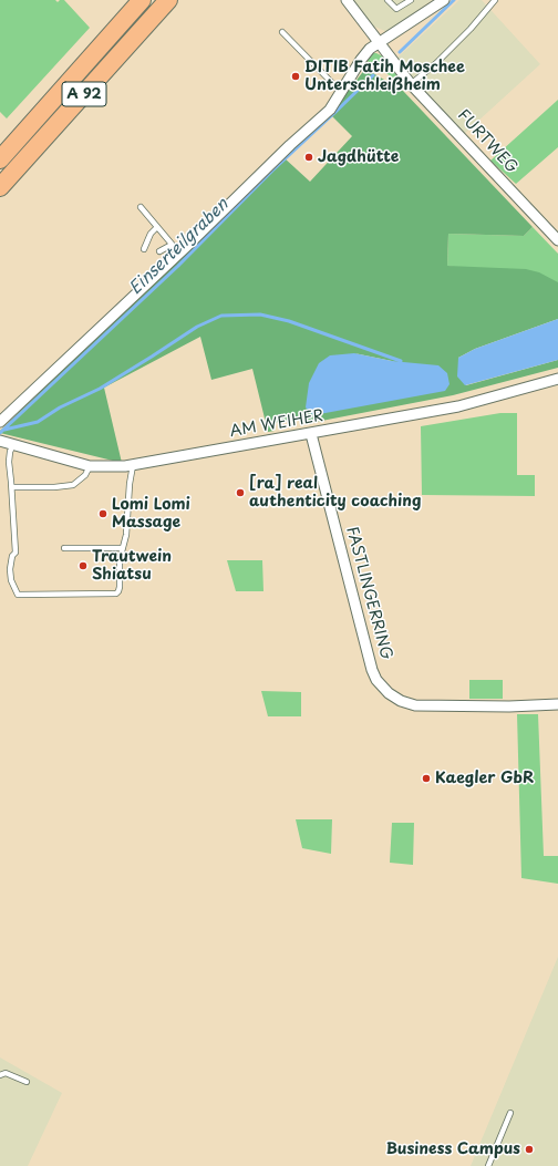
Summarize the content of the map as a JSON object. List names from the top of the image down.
{
  "streets": {
    "highway": ["A 92"],
    "street": ["FURTWEG", "AM WEIHER", "FASTLINGERRING"]
  },
  "crossings": [
    ["AM WEIHER", "FASTLINGERRING"]
  ],
  "water": ["Einserteilgraben"],
  "places": [
    "DITIB Fatih Moschee Unterschleißheim",
    "Jagdhütte",
    "[ra] real authenticity coaching",
    "Lomi Lomi Massage",
    "Trautwein Shiatsu",
    "Kaegler GbR",
    "Business Campus"
  ]
}
